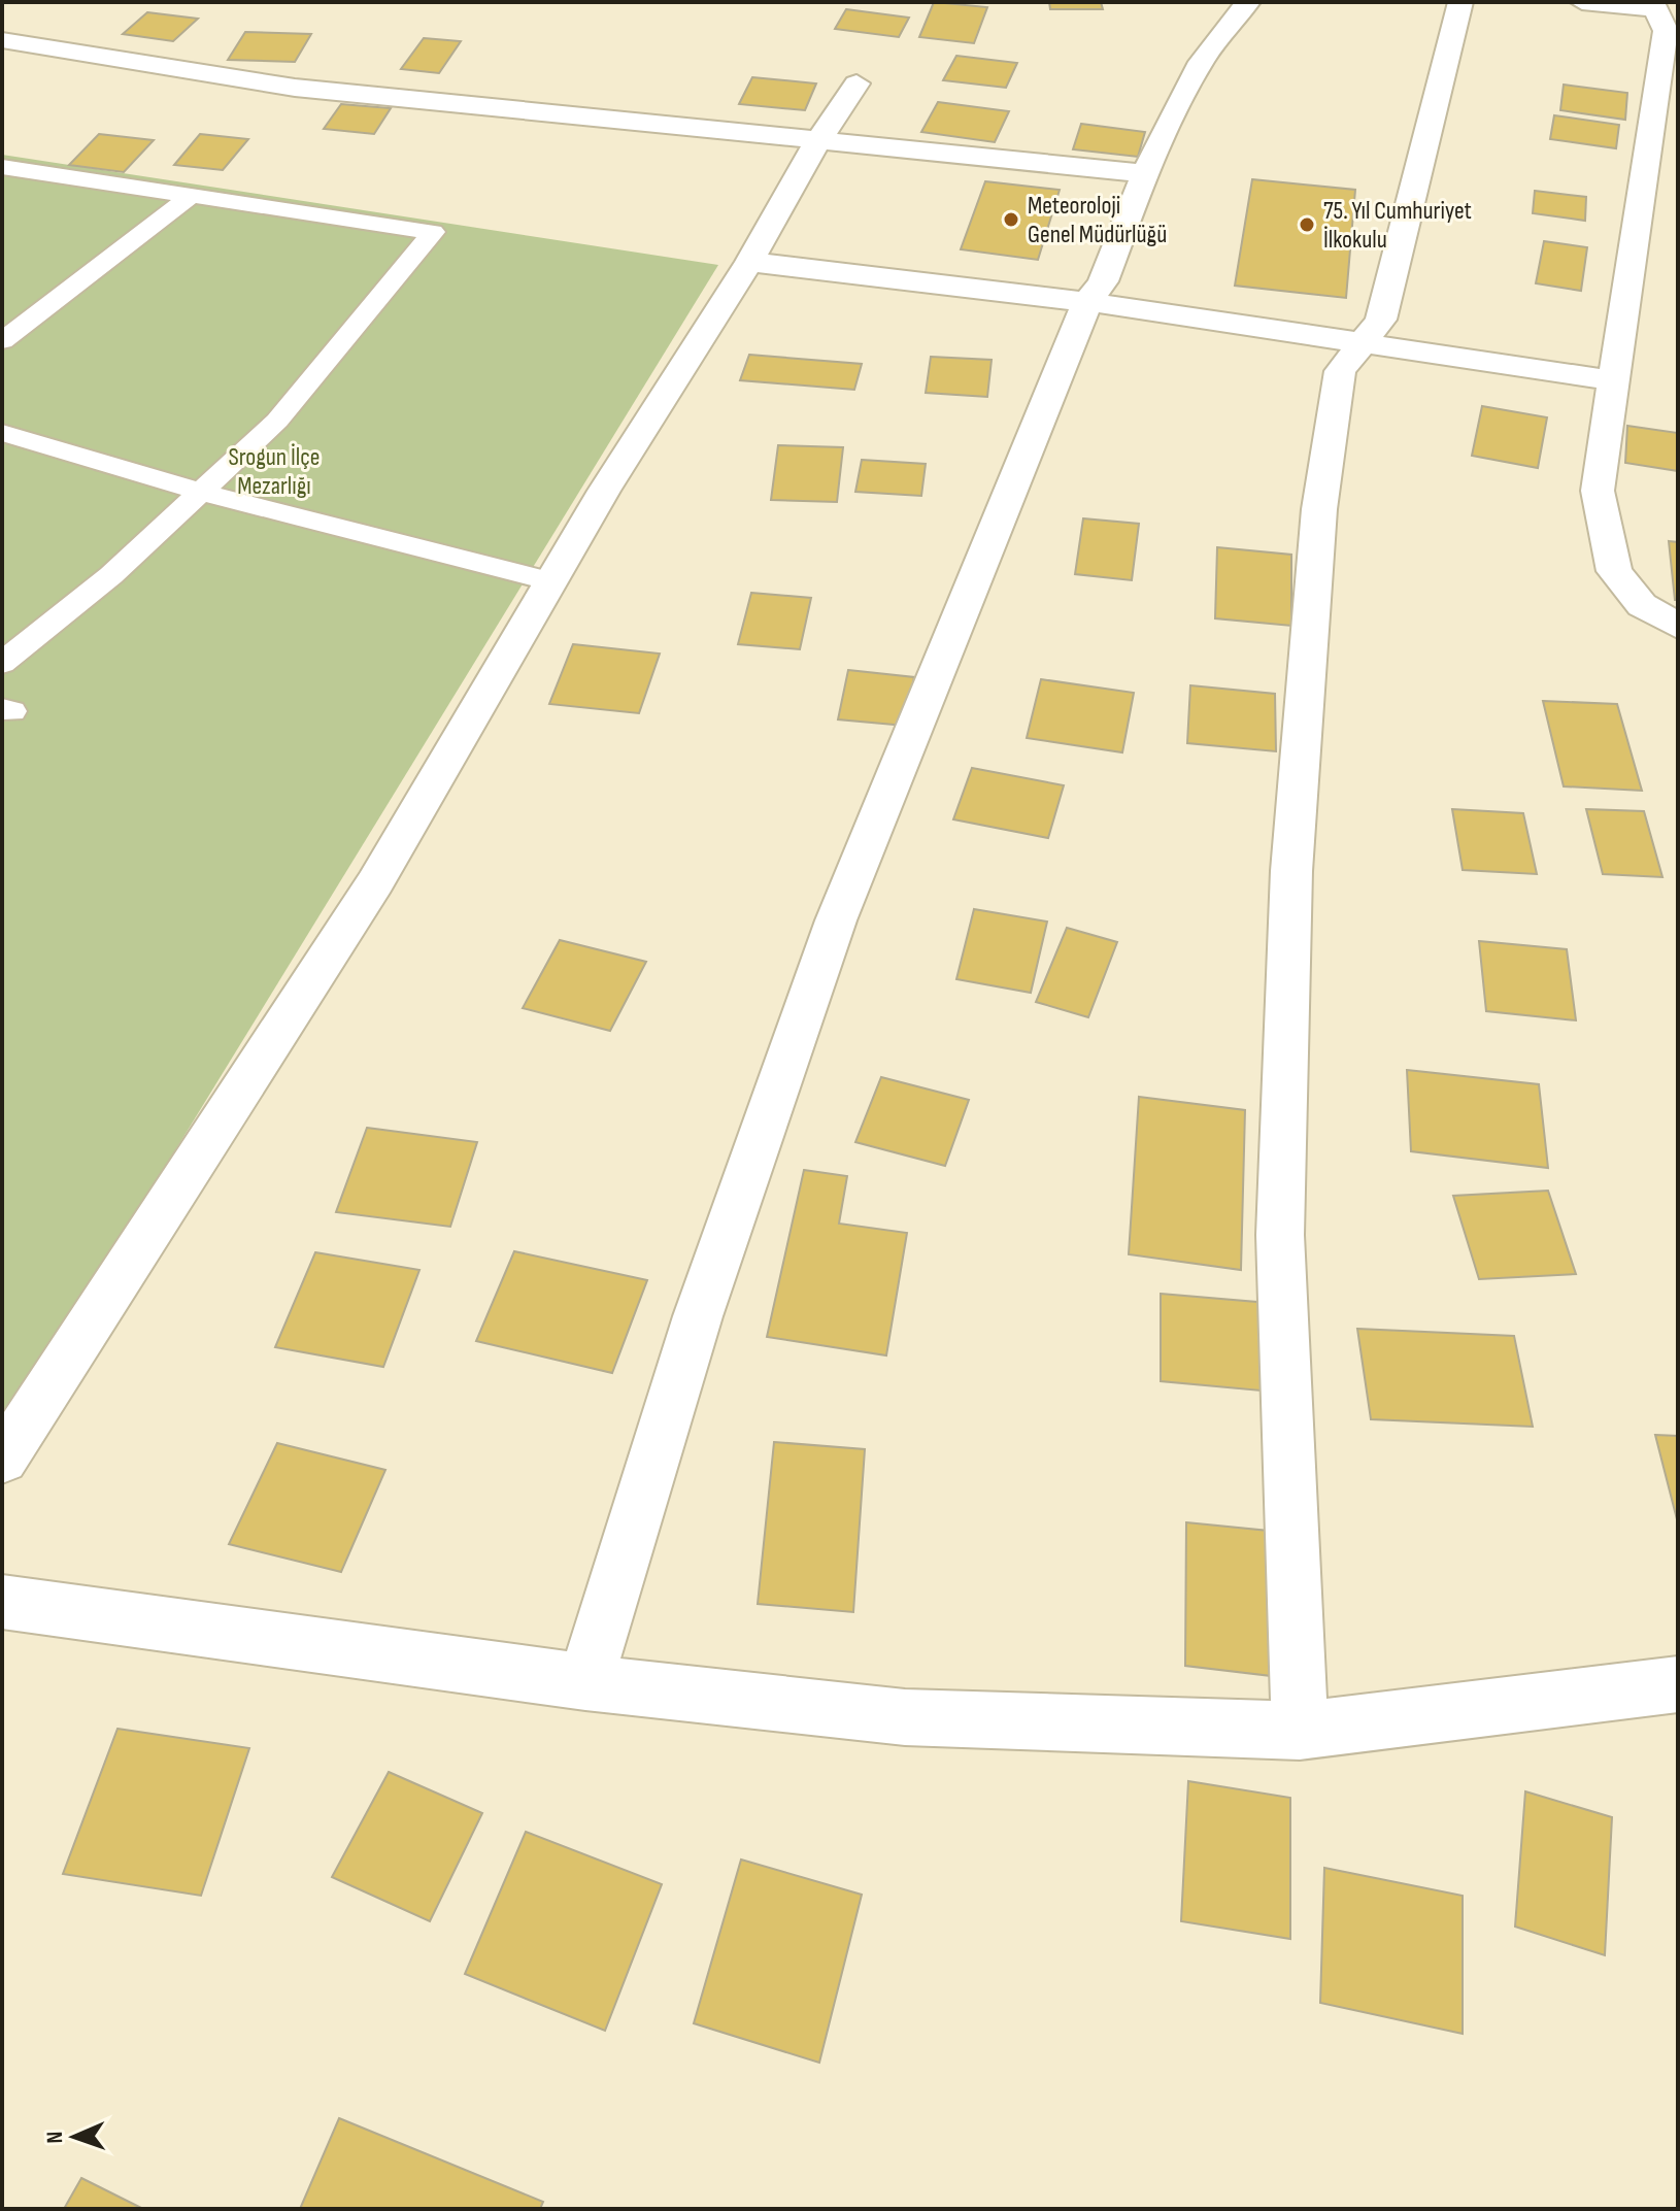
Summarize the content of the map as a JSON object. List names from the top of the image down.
{
  "parks": ["Srogun İlçe Mezarlığı"],
  "places": ["Meteoroloji Genel Müdürlüğü", "75. Yıl Cumhuriyet İlkokulu"],
  "north": "left"
}
